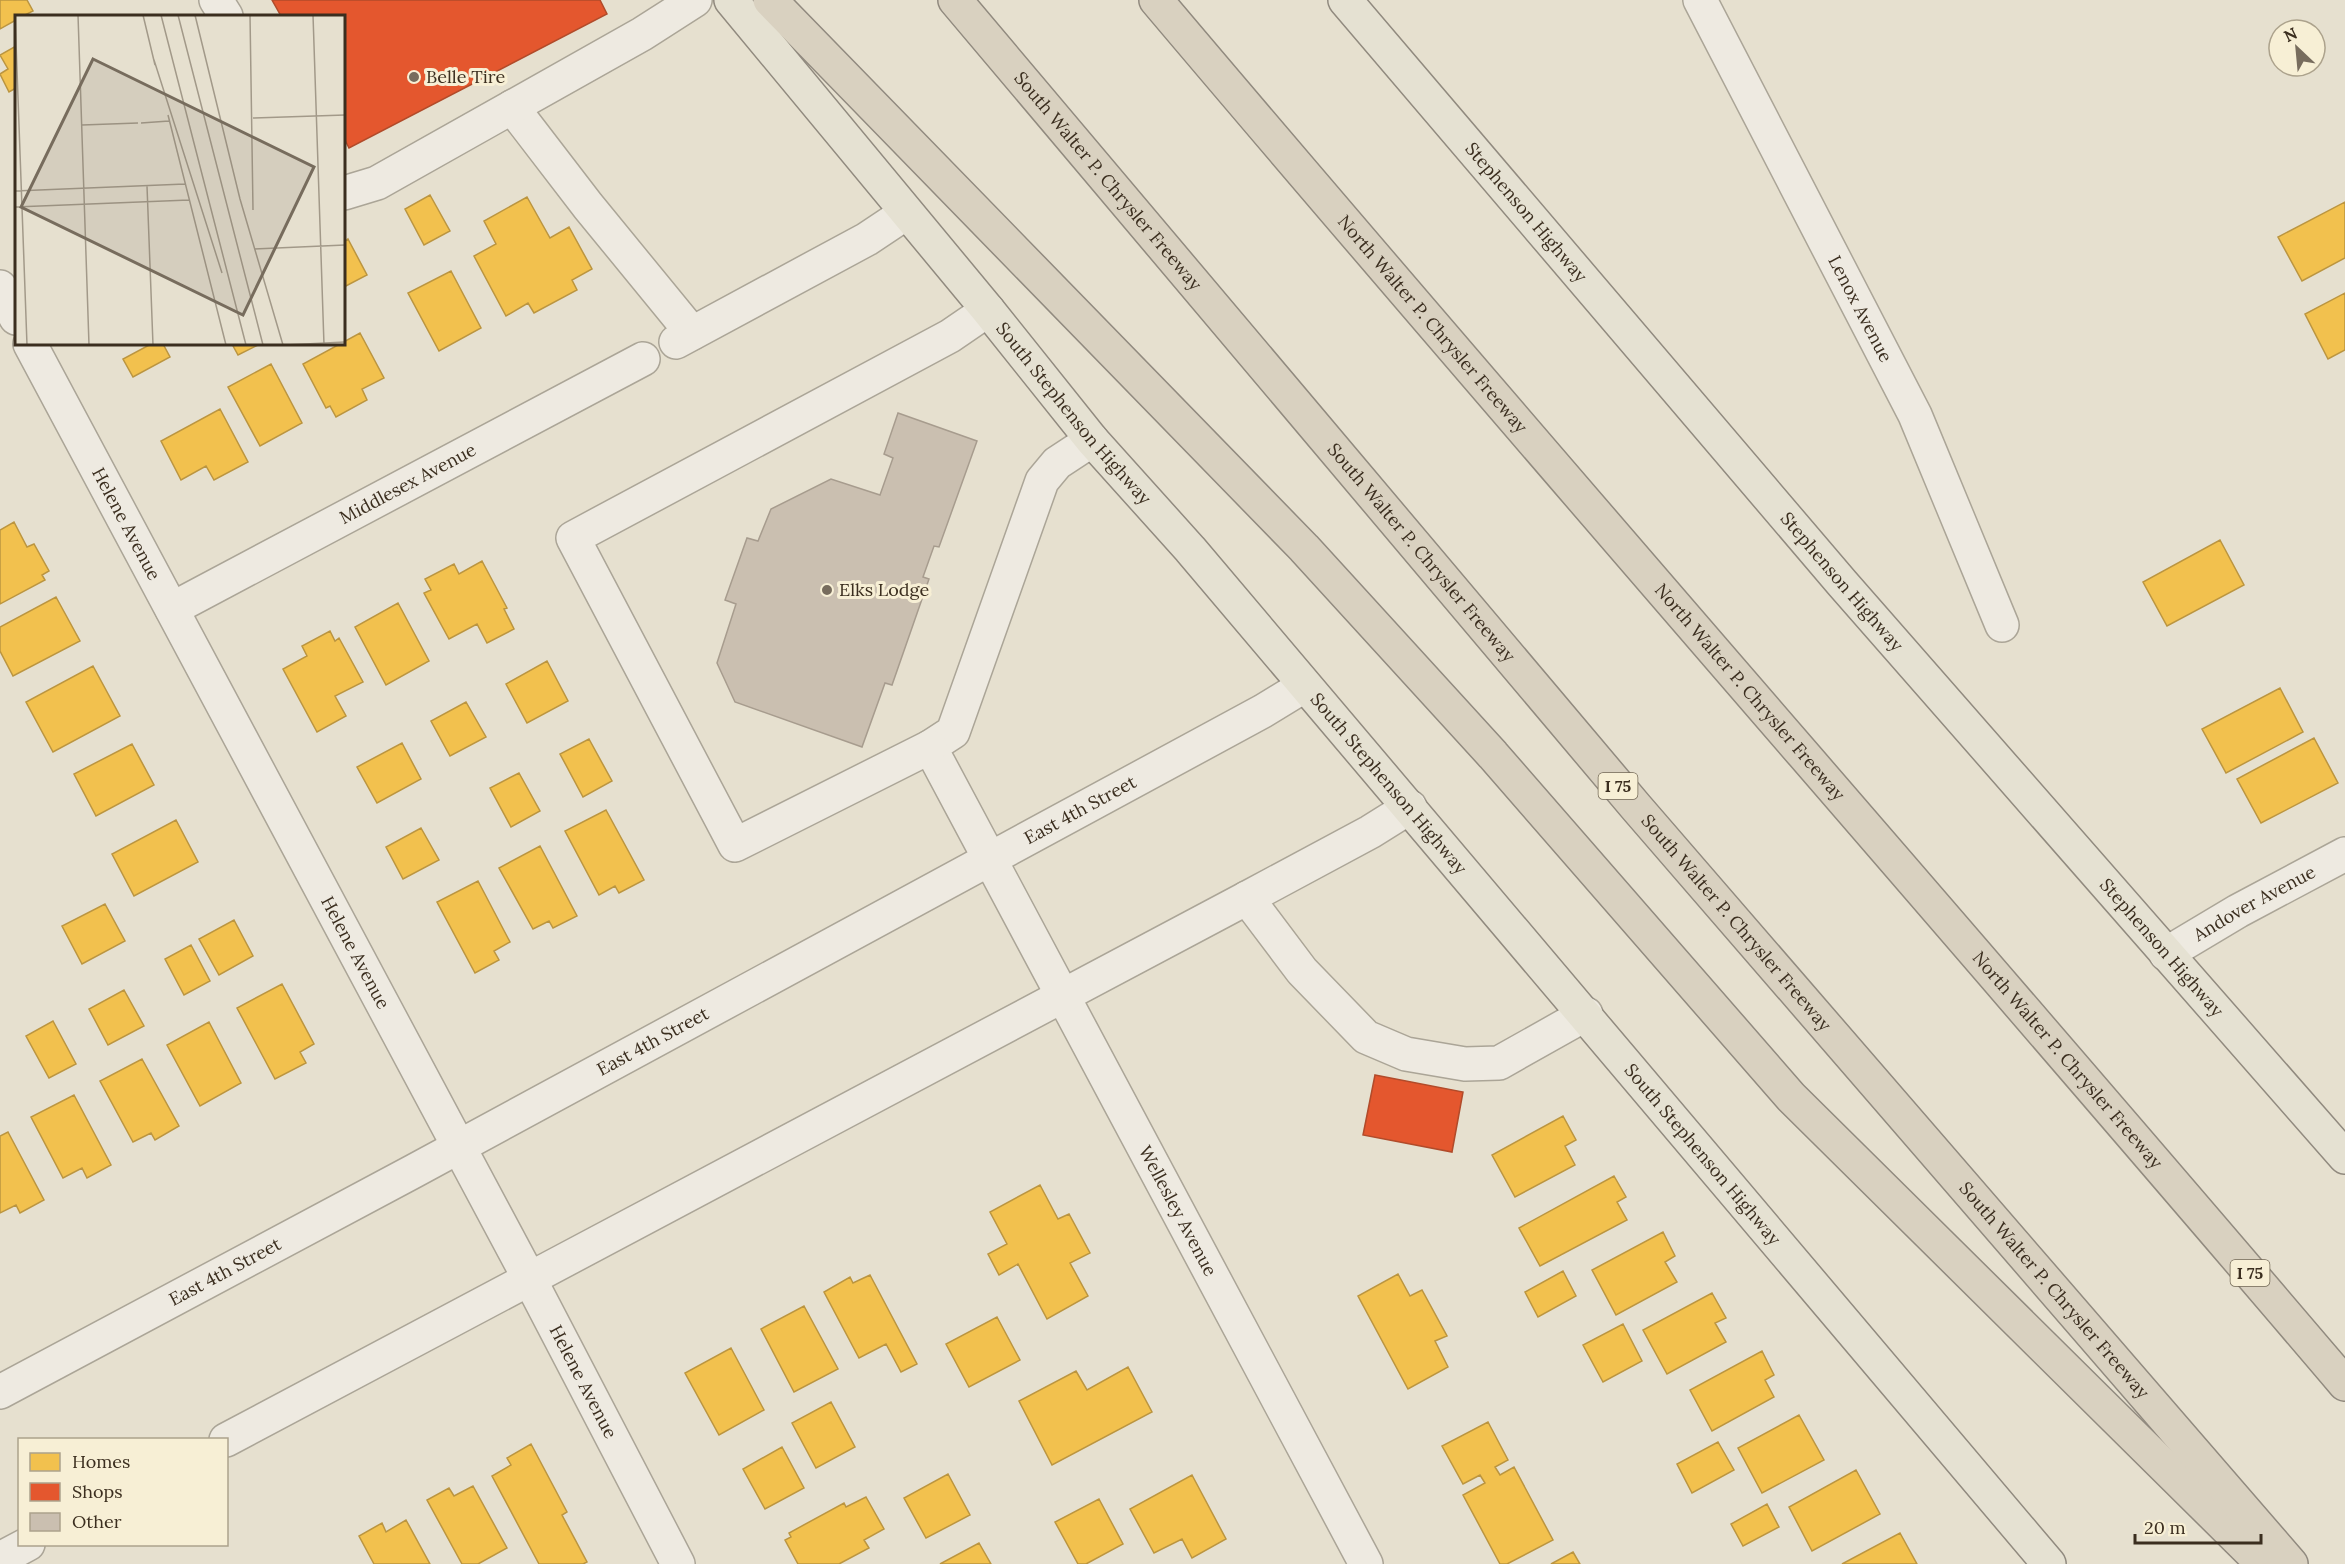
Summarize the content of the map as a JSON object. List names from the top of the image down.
{
  "streets": {
    "highway": ["South Walter P. Chrysler Freeway", "North Walter P. Chrysler Freeway", "I 75"],
    "main road": ["Stephenson Highway", "South Stephenson Highway"],
    "street": [
      "Lenox Avenue",
      "Middlesex Avenue",
      "Helene Avenue",
      "East 4th Street",
      "Andover Avenue",
      "Wellesley Avenue"
    ]
  },
  "crossings": [
    ["Stephenson Highway", "Andover Avenue"],
    ["South Stephenson Highway", "East 4th Street"],
    ["Middlesex Avenue", "Helene Avenue"],
    ["Helene Avenue", "East 4th Street"],
    ["East 4th Street", "Wellesley Avenue"]
  ],
  "places": ["Belle Tire", "Elks Lodge"],
  "legend": ["Homes", "Shops", "Other"],
  "scale_bar": "20 m",
  "north": "top left"
}
